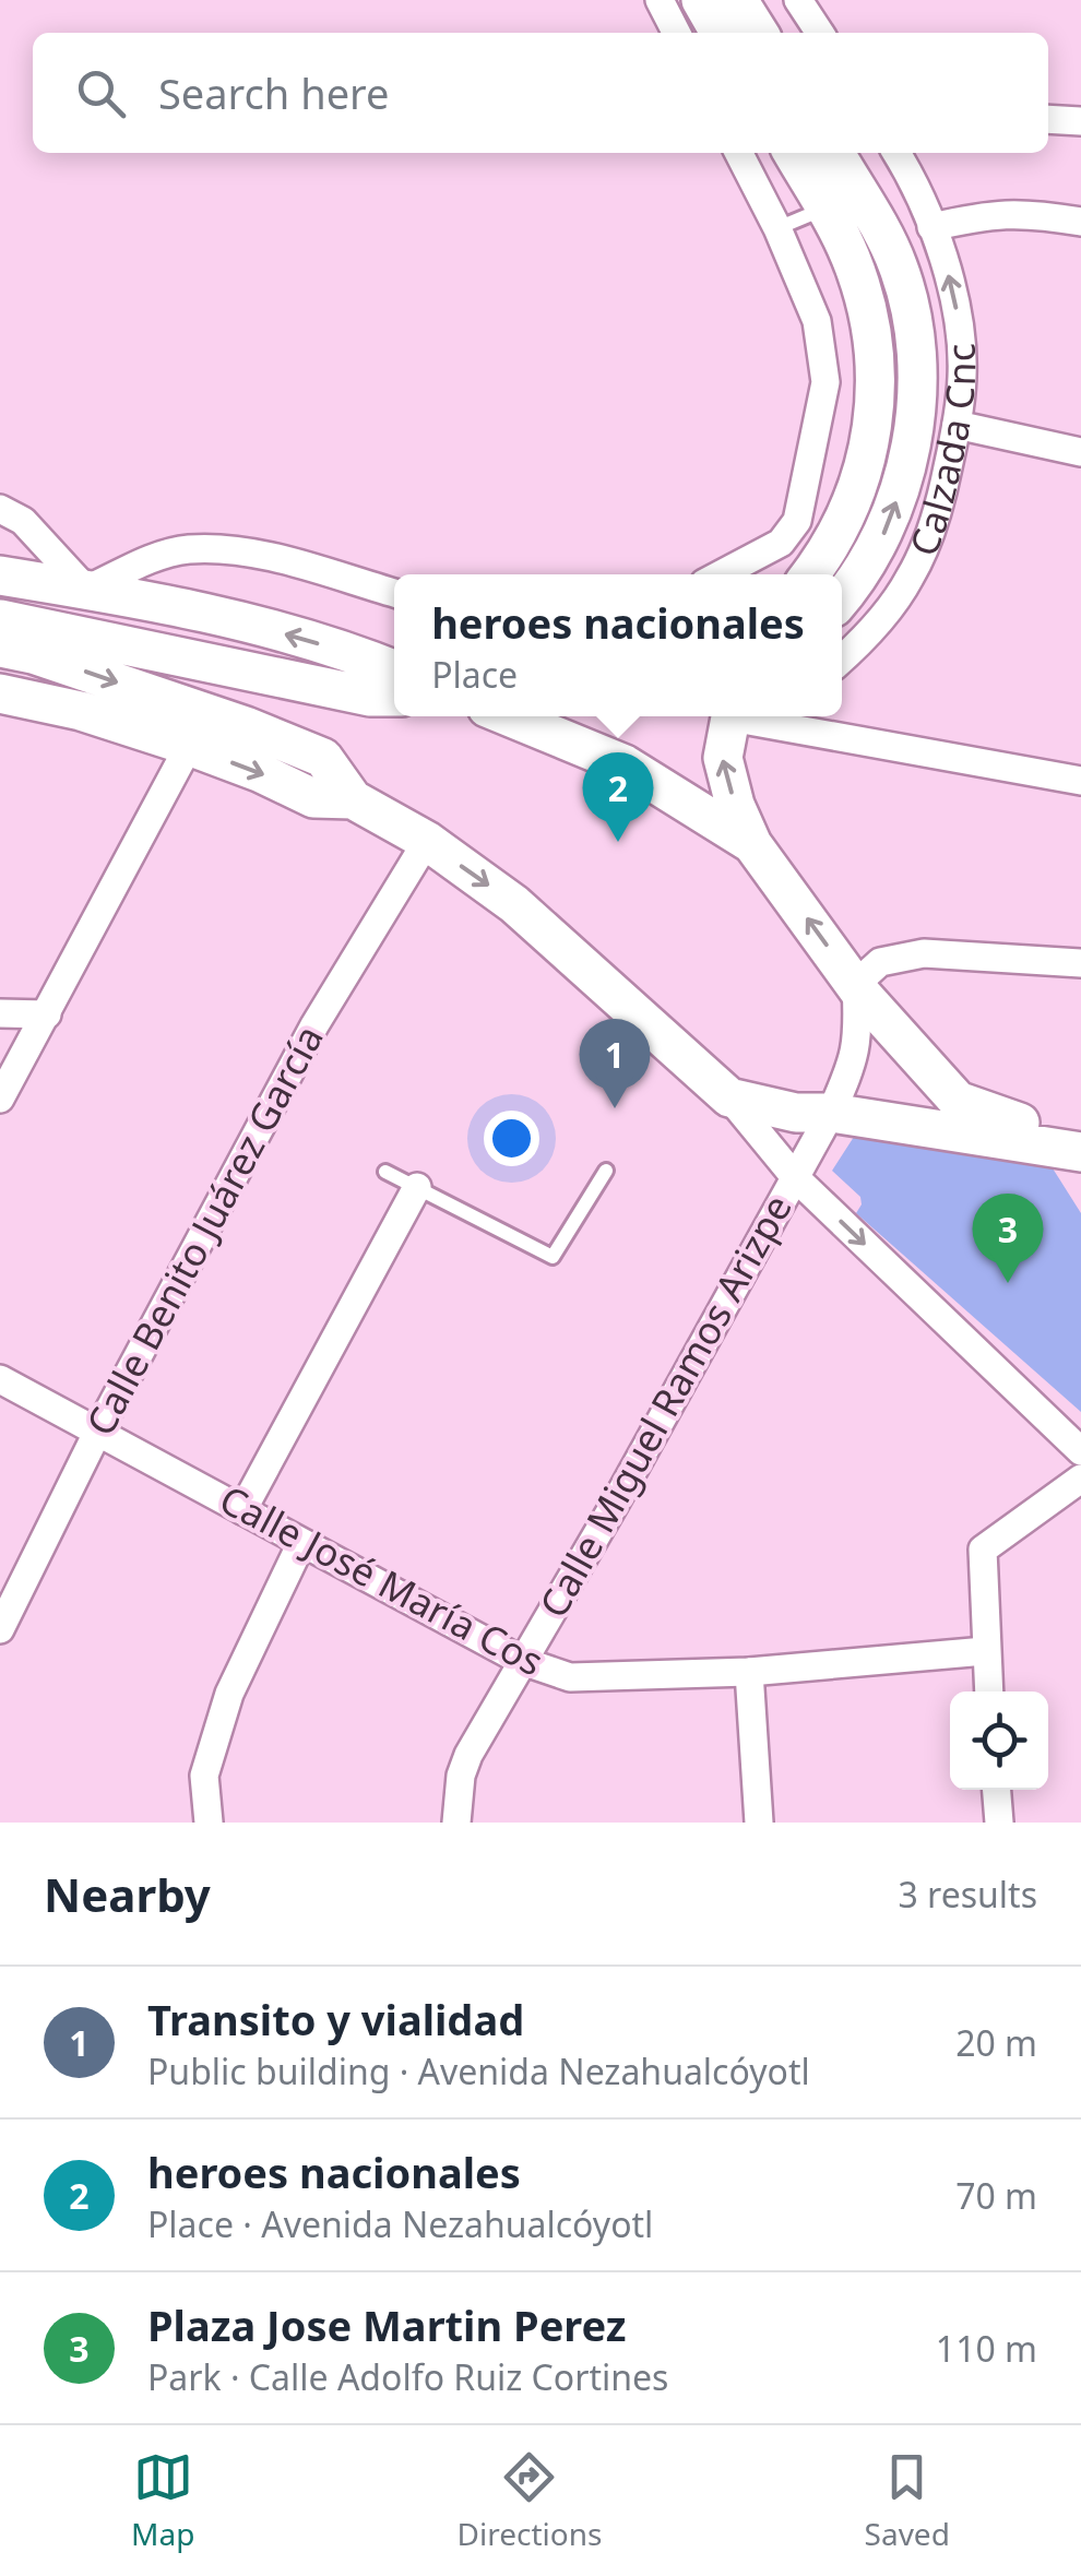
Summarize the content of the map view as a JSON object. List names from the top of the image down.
{
  "streets": {
    "main road": ["Calzada Cnc"],
    "street": ["Calle Benito Juárez García", "Calle Miguel Ramos Arizpe", "Calle José María Cos"]
  },
  "crossings": [
    ["Calle Benito Juárez García", "Calle José María Cos"],
    ["Calle Miguel Ramos Arizpe", "Calle José María Cos"]
  ],
  "page": {
    "search": "Search here",
    "popup": ["heroes nacionales", "Place"],
    "pins": ["2", "1", "3"],
    "heading": ["Nearby", "3 results"],
    "list": [
      {
        "mark": "1",
        "name": "Transito y vialidad",
        "note": "Public building · Avenida Nezahualcóyotl",
        "value": "20 m"
      },
      {
        "mark": "2",
        "name": "heroes nacionales",
        "note": "Place · Avenida Nezahualcóyotl",
        "value": "70 m"
      },
      {
        "mark": "3",
        "name": "Plaza Jose Martin Perez",
        "note": "Park · Calle Adolfo Ruiz Cortines",
        "value": "110 m"
      }
    ],
    "nav": ["Map", "Directions", "Saved"]
  }
}
